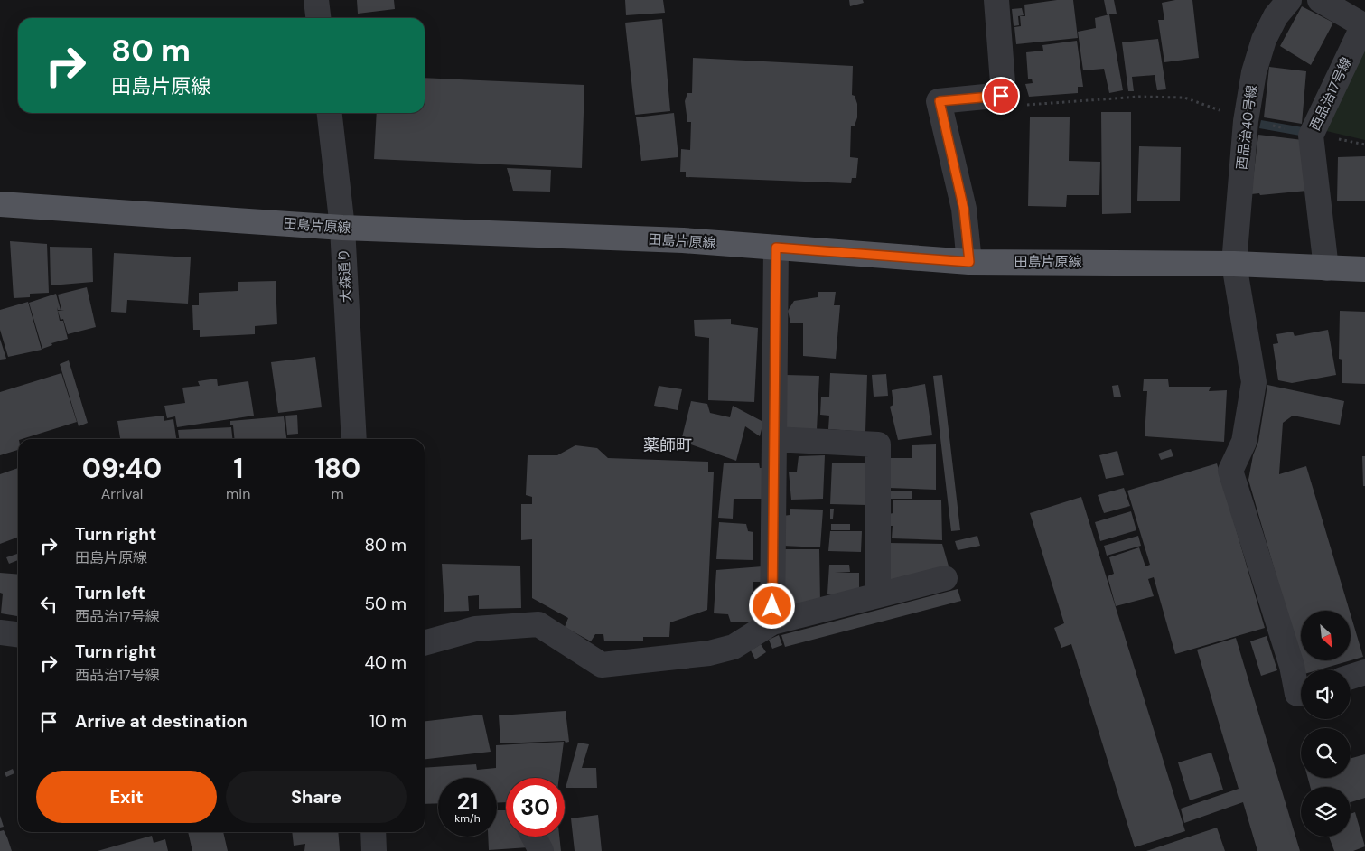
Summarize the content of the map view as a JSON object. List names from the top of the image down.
{
  "streets": {
    "main road": ["田島片原線"],
    "street": ["西品治17号線", "西品治40号線", "大森通り"]
  },
  "crossings": [
    ["西品治17号線", "田島片原線"],
    ["西品治40号線", "田島片原線"],
    ["田島片原線", "大森通り"]
  ],
  "districts": ["薬師町"],
  "north": "bottom right",
  "page": {
    "turn": ["80 m", "田島片原線"],
    "eta": [
      "09:40",
      "Arrival",
      "1",
      "min",
      "180",
      "m"
    ],
    "list": [
      {
        "name": "Turn right",
        "note": "田島片原線",
        "value": "80 m"
      },
      {
        "name": "Turn left",
        "note": "西品治17号線",
        "value": "50 m"
      },
      {
        "name": "Turn right",
        "note": "西品治17号線",
        "value": "40 m"
      },
      {
        "name": "Arrive at destination",
        "value": "10 m"
      }
    ],
    "buttons": ["Exit", "Share"],
    "speed": "21 km/h",
    "limit": "30"
  }
}
